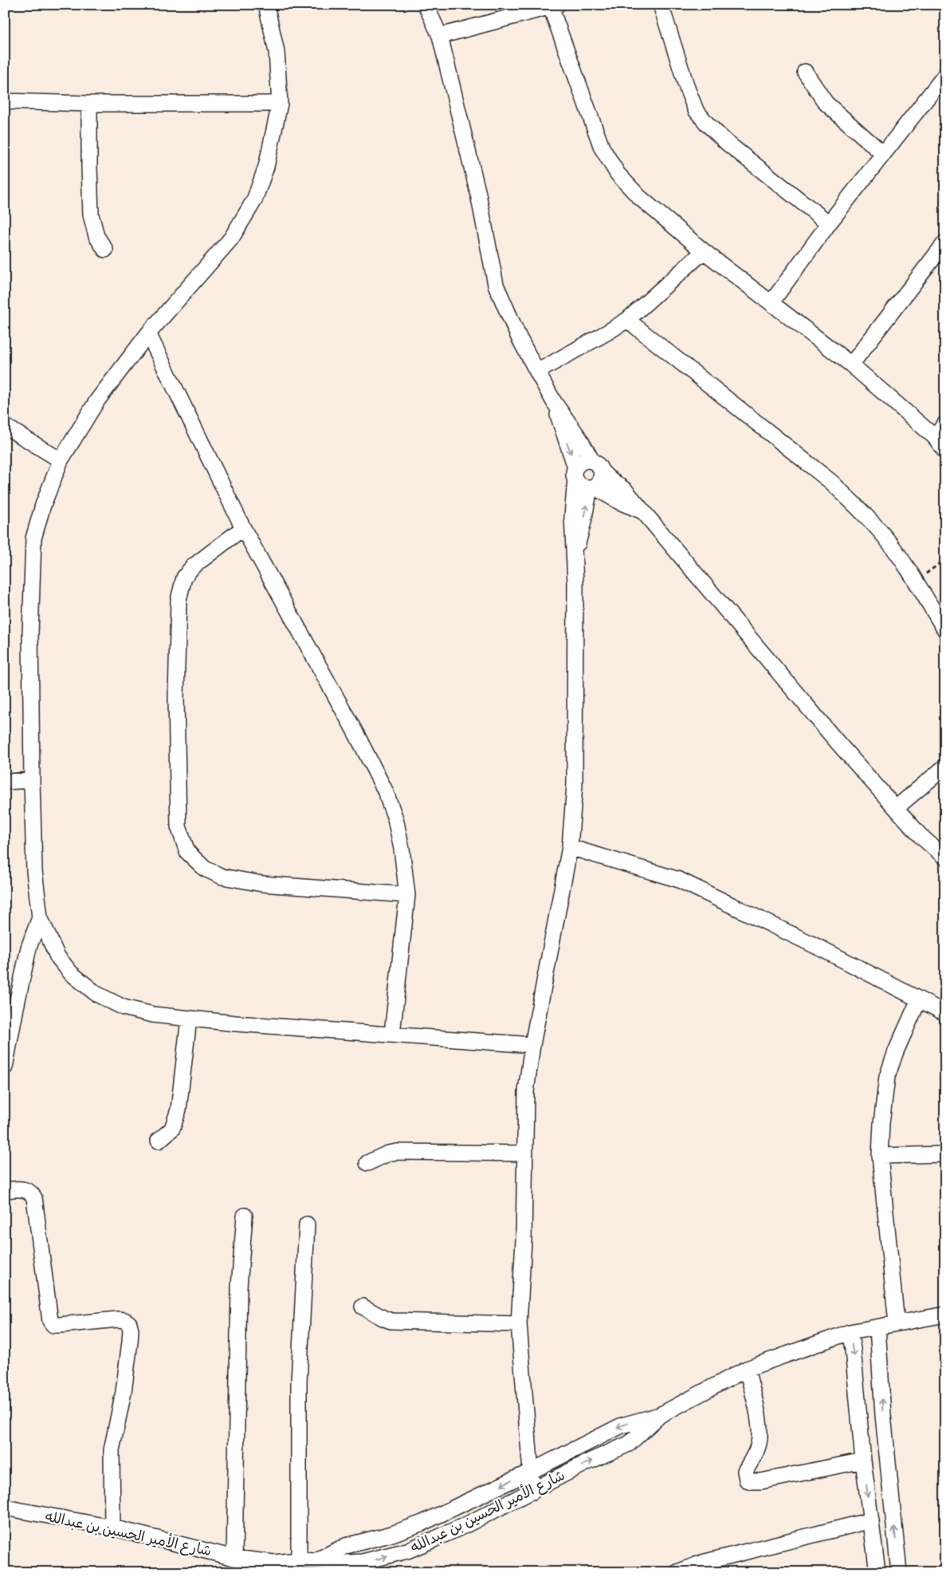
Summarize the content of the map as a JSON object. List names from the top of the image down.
{
  "streets": {
    "street": ["شارع الأمير الحسين بن عبدالله"]
  }
}
